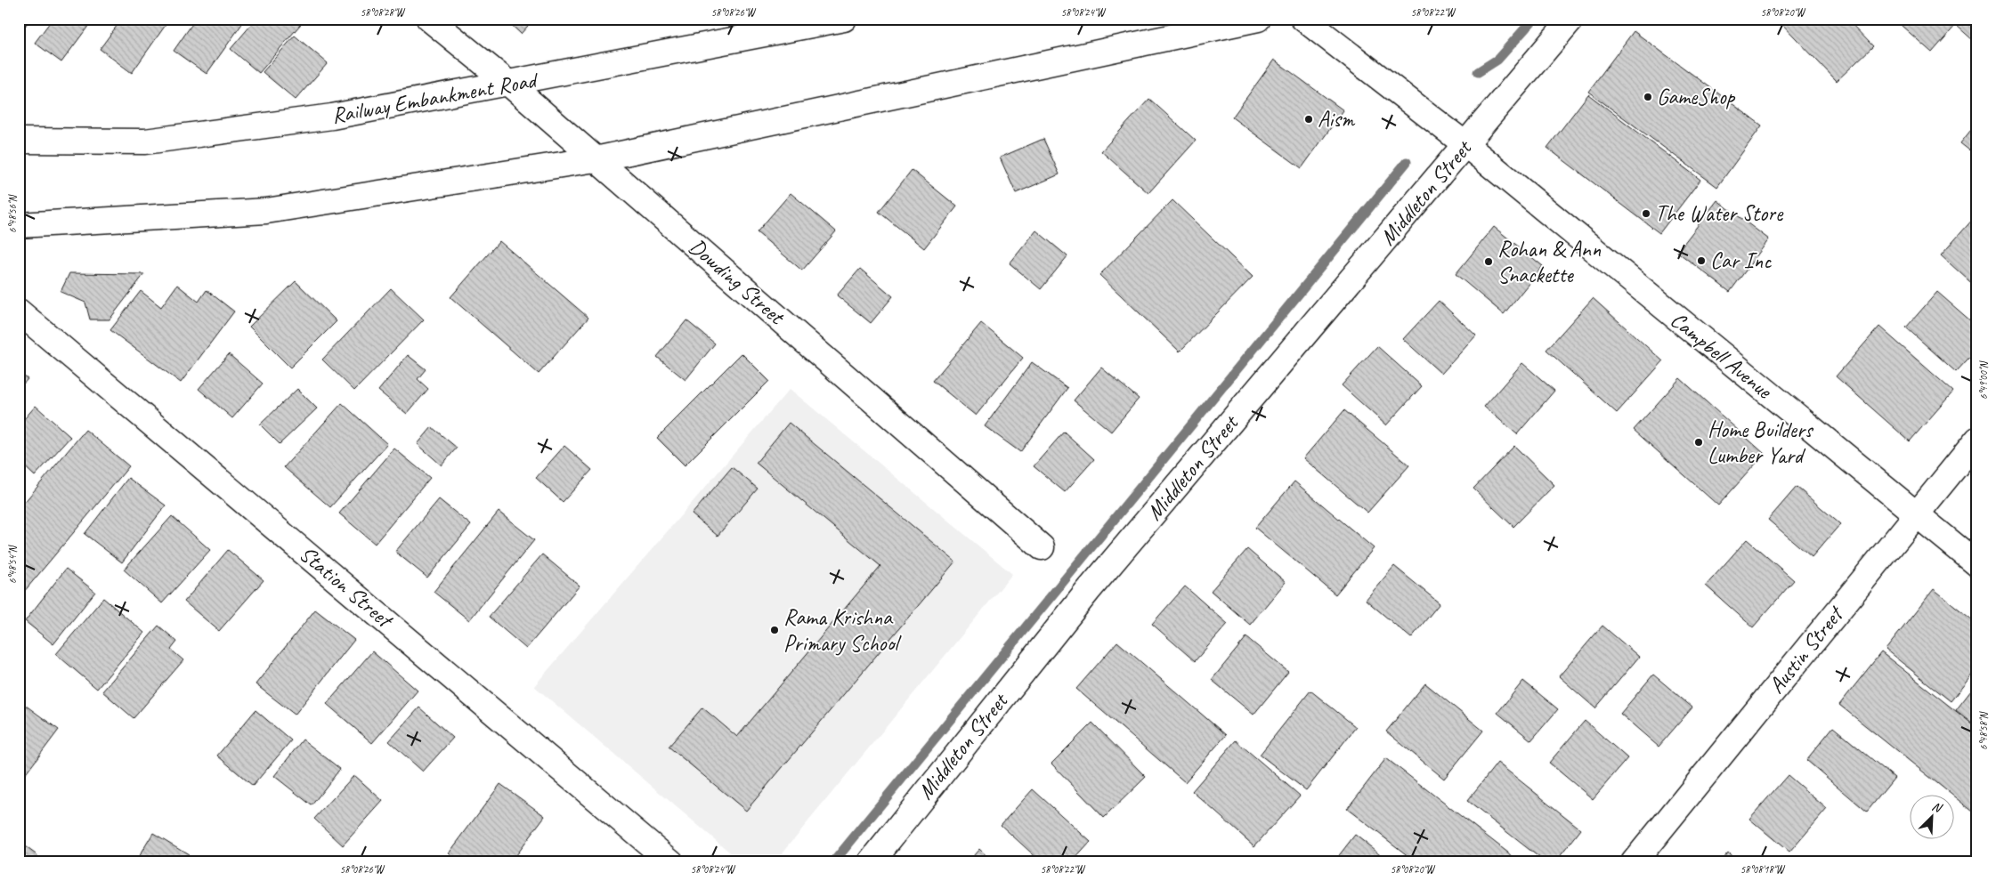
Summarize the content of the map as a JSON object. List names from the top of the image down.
{
  "streets": {
    "street": [
      "Railway Embankment Road",
      "Middleton Street",
      "Dowding Street",
      "Campbell Avenue",
      "Station Street",
      "Austin Street"
    ]
  },
  "crossings": [
    ["Railway Embankment Road", "Dowding Street"],
    ["Middleton Street", "Campbell Avenue"],
    ["Campbell Avenue", "Austin Street"]
  ],
  "places": [
    "GameShop",
    "Aism",
    "The Water Store",
    "Car Inc",
    "Rohan & Ann Snackette",
    "Home Builders Lumber Yard",
    "Rama Krishna Primary School"
  ],
  "north": "top right",
  "coordinates": [
    "58°08'28\"W",
    "58°08'26\"W",
    "58°08'24\"W",
    "58°08'22\"W",
    "58°08'20\"W",
    "6°48'56\"N",
    "6°49'00\"N",
    "6°48'54\"N",
    "6°48'58\"N",
    "58°08'18\"W"
  ]
}
